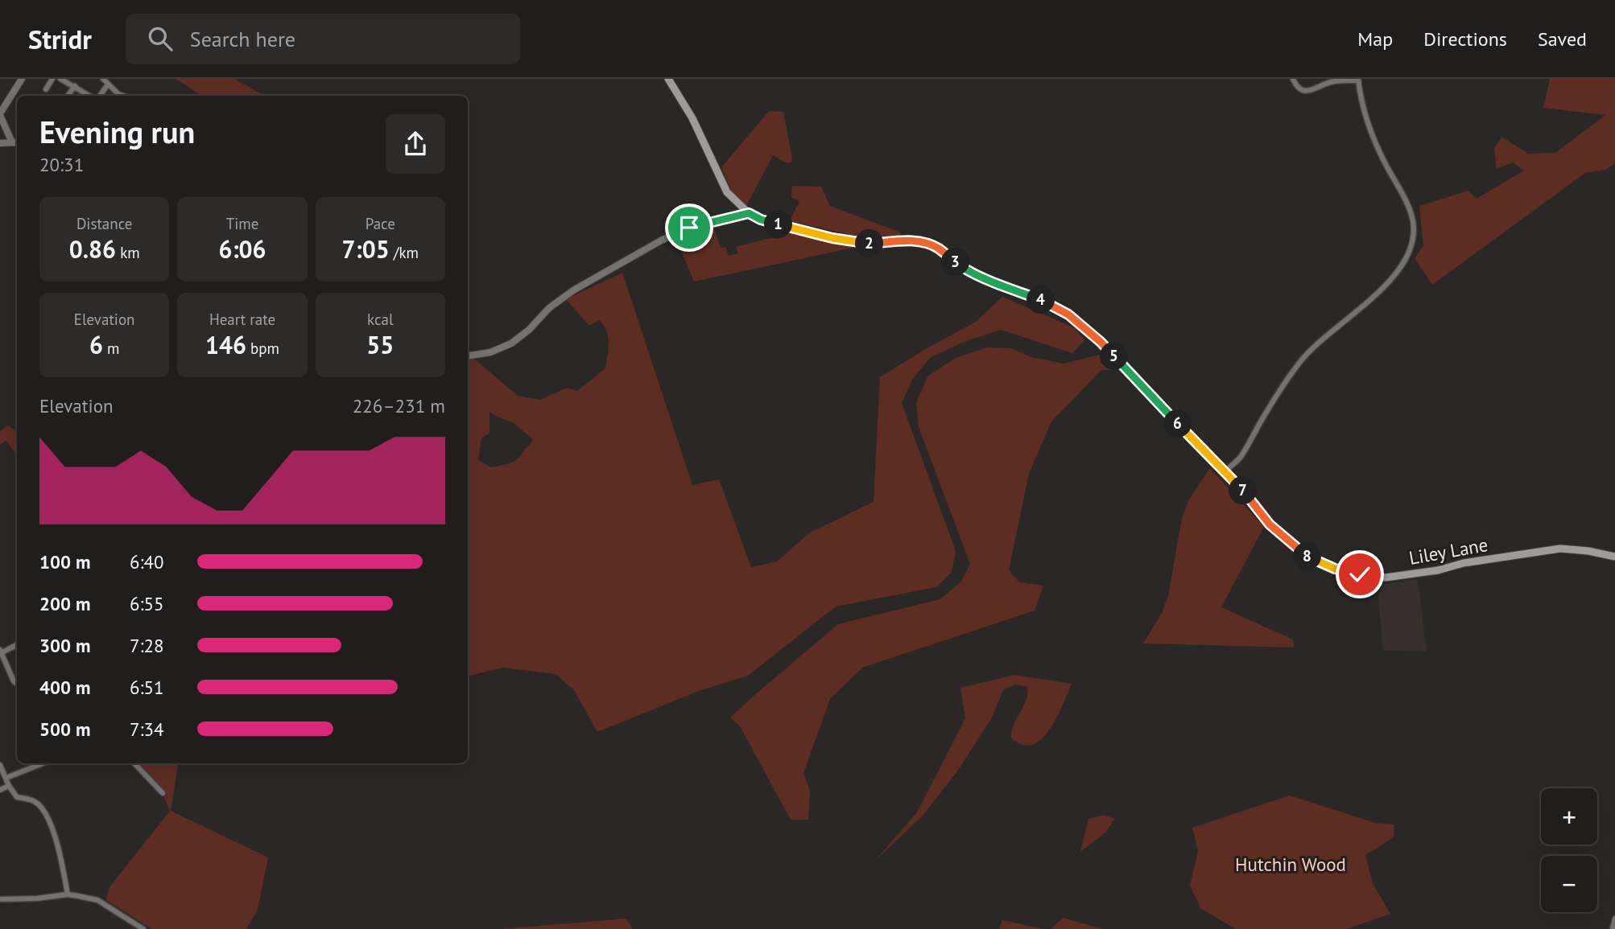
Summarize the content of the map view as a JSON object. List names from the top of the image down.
{
  "streets": {
    "main road": ["Liley Lane"]
  },
  "parks": ["Hutchin Wood"],
  "page": {
    "header": "Stridr",
    "search": "Search here",
    "nav": ["Map", "Directions", "Saved"],
    "heading": ["Evening run", "20:31"],
    "stats": [
      ["Distance", "0.86 km"],
      ["Time", "6:06"],
      ["Pace", "7:05 /km"],
      ["Elevation", "6 m"],
      ["Heart rate", "146 bpm"],
      ["kcal", "55"]
    ],
    "pins": [
      "1",
      "2",
      "3",
      "4",
      "5",
      "6",
      "7",
      "8"
    ],
    "chart": ["Elevation", "226–231 m"],
    "list": [
      {
        "name": "100 m",
        "note": "6:40"
      },
      {
        "name": "200 m",
        "note": "6:55"
      },
      {
        "name": "300 m",
        "note": "7:28"
      },
      {
        "name": "400 m",
        "note": "6:51"
      },
      {
        "name": "500 m",
        "note": "7:34"
      }
    ],
    "map_buttons": ["+", "−"]
  }
}
